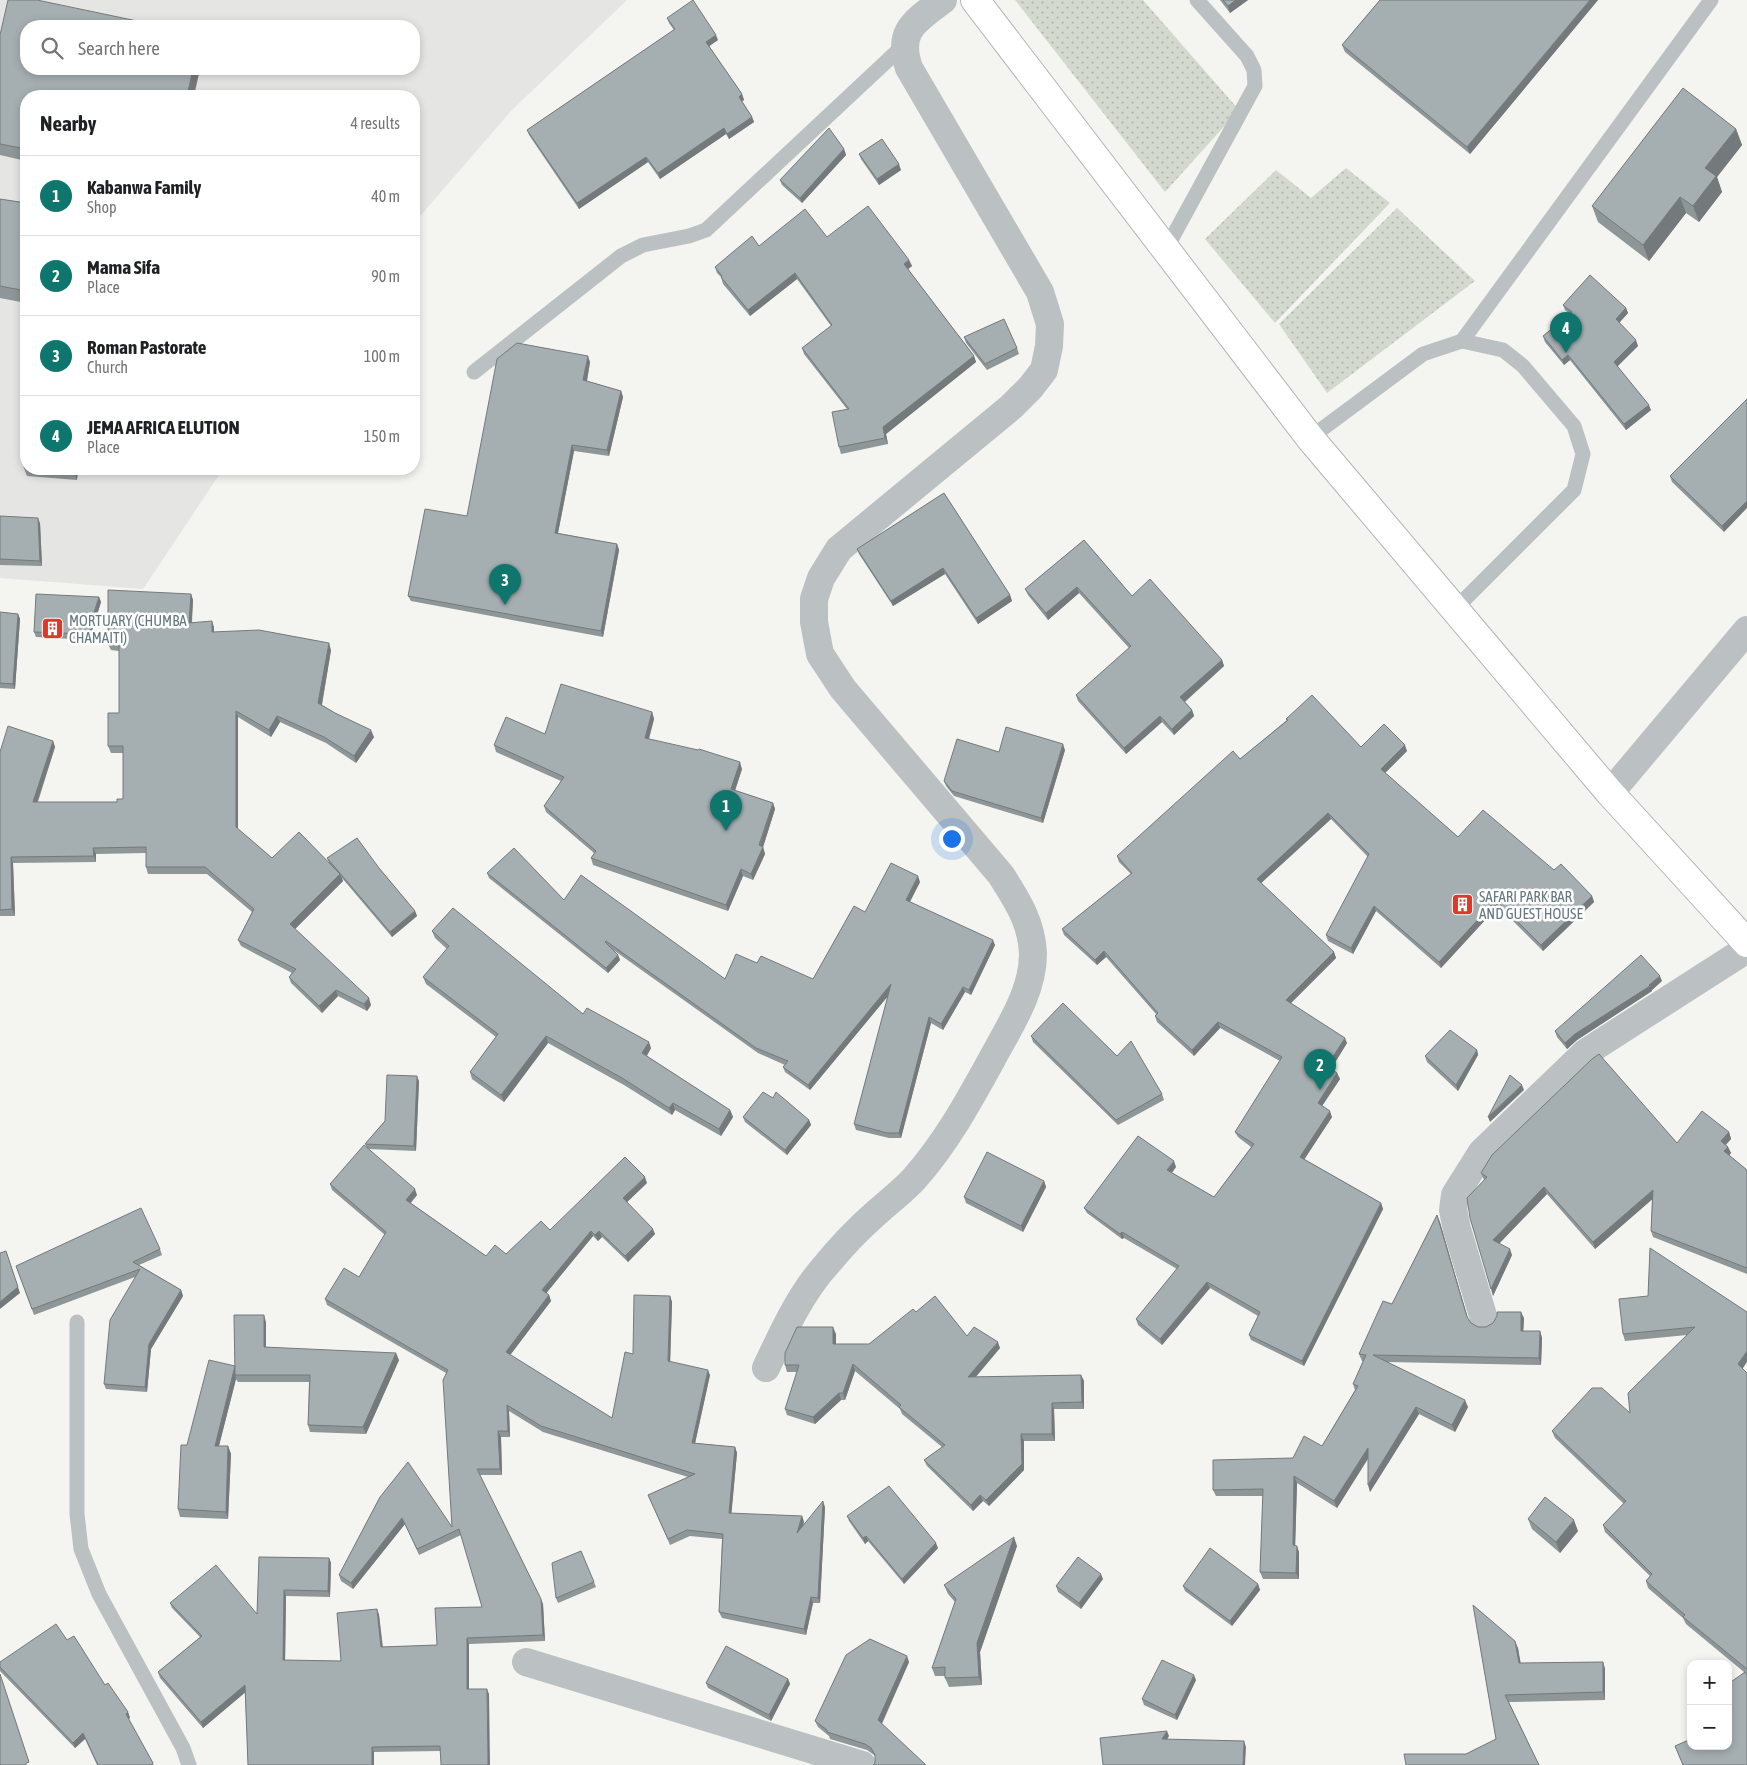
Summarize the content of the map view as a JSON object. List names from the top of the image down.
{
  "places": {
    "building": ["MORTUARY (CHUMBA CHAMAITI)", "SAFARI PARK BAR AND GUEST HOUSE"]
  },
  "page": {
    "search": "Search here",
    "heading": ["Nearby", "4 results"],
    "list": [
      {
        "mark": "1",
        "name": "Kabanwa Family",
        "note": "Shop",
        "value": "40 m"
      },
      {
        "mark": "2",
        "name": "Mama Sifa",
        "note": "Place",
        "value": "90 m"
      },
      {
        "mark": "3",
        "name": "Roman Pastorate",
        "note": "Church",
        "value": "100 m"
      },
      {
        "mark": "4",
        "name": "JEMA AFRICA ELUTION",
        "note": "Place",
        "value": "150 m"
      }
    ],
    "pins": [
      "4",
      "3",
      "1",
      "2"
    ],
    "map_buttons": ["+", "−"]
  }
}
